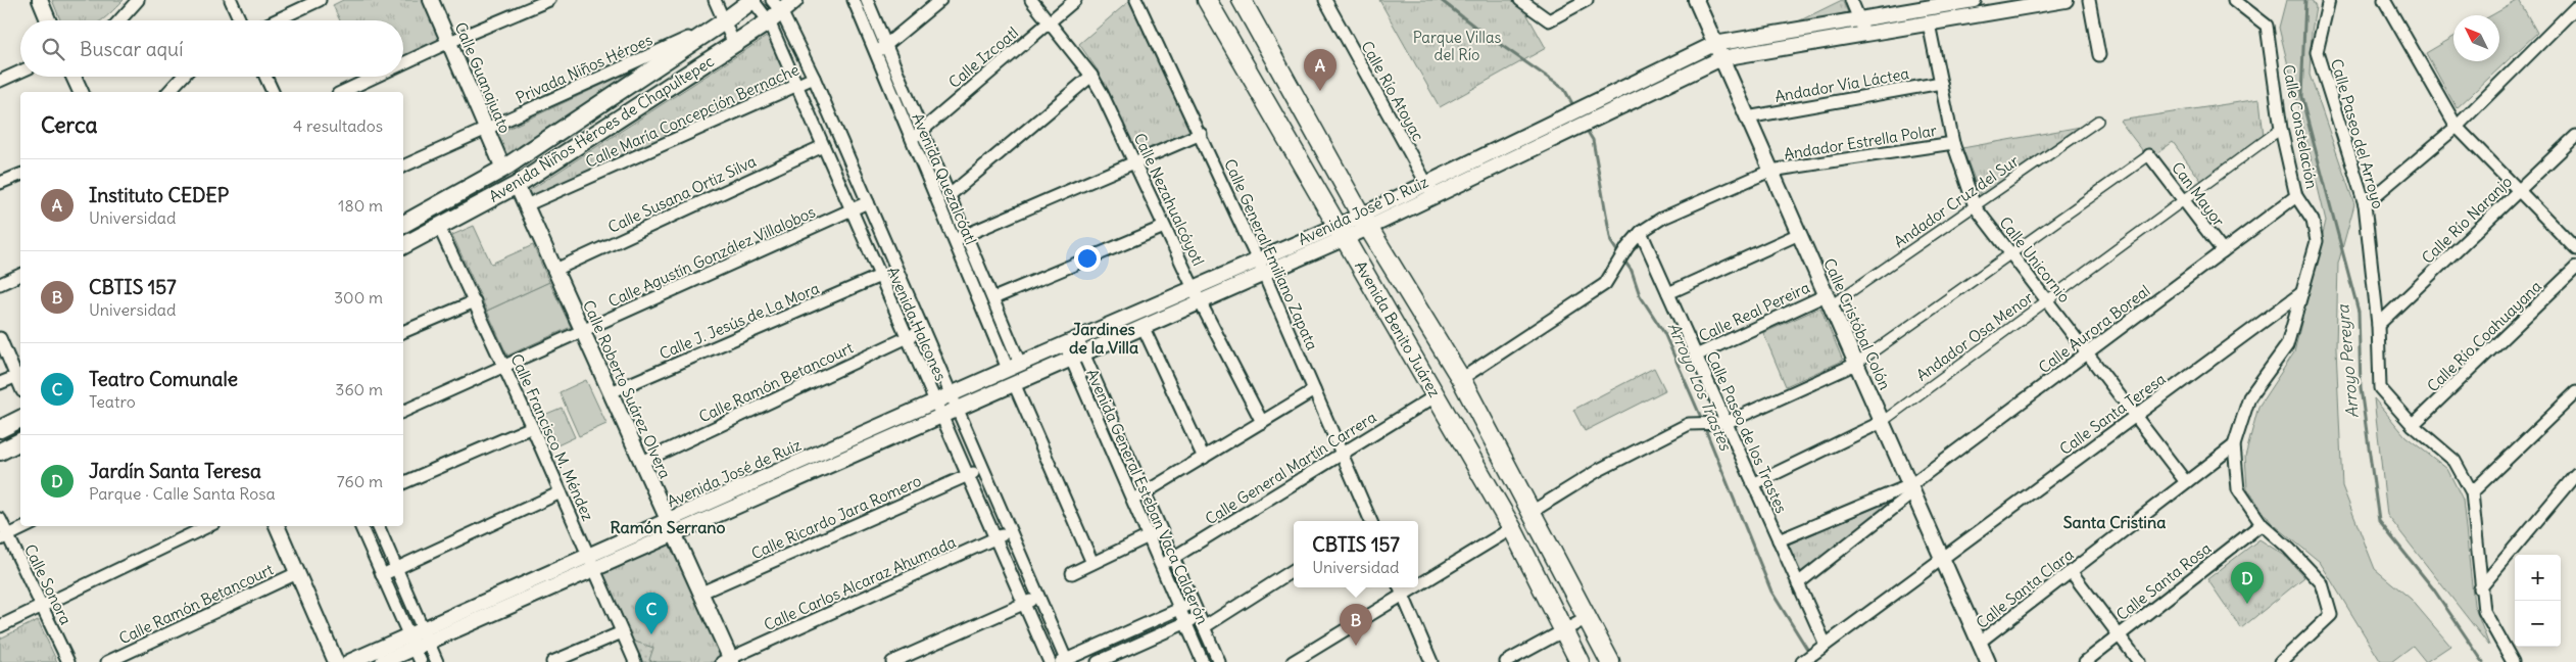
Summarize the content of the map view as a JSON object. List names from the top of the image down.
{
  "streets": {
    "main road": ["Avenida Niños Héroes de Chapultepec", "Avenida Benito Juárez"],
    "street": [
      "Calle Izcoatl",
      "Privada Niños Héroes",
      "Calle Guanajuato",
      "Andador Vía Láctea",
      "Calle Río Atoyac",
      "Calle María Concepción Bernache",
      "Calle Constelación",
      "Calle Paseo del Arroyo",
      "Andador Estrella Polar",
      "Avenida Quezalcóatl",
      "Calle Susana Ortiz Silva",
      "Can Mayor",
      "Calle Nezahualcóyotl",
      "Andador Cruz del Sur",
      "Avenida José D. Ruiz",
      "Calle Río Naranjo",
      "Calle General Emiliano Zapata",
      "Calle Agustín González Villalobos",
      "Calle Unicornio",
      "Calle Real Pereira",
      "Calle J. Jesús de La Mora",
      "Avenida Halcones",
      "Calle Cristóbal Colón",
      "Calle Aurora Boreal",
      "Andador Osa Menor",
      "Calle Río Coahuayana",
      "Calle Ramón Betancourt",
      "Calle Roberto Suárez Olvera",
      "Calle Santa Teresa",
      "Calle Paseo de los Trastes",
      "Calle Francisco M. Méndez",
      "Calle General Martín Carrera",
      "Avenida José de Ruiz",
      "Avenida General Esteban Vaca Calderón",
      "Calle Ricardo Jara Romero",
      "Calle Santa Rosa",
      "Calle Carlos Alcaraz Ahumada",
      "Calle Sonora",
      "Calle Santa Clara"
    ]
  },
  "crossings": [
    ["Calle Izcoatl", "Avenida Quezalcóatl"],
    ["Calle Izcoatl", "Calle Nezahualcóyotl"],
    ["Privada Niños Héroes", "Calle Guanajuato"],
    ["Privada Niños Héroes", "Avenida Niños Héroes de Chapultepec"],
    ["Calle Guanajuato", "Avenida Niños Héroes de Chapultepec"],
    ["Andador Vía Láctea", "Calle Unicornio"],
    ["Andador Vía Láctea", "Calle Cristóbal Colón"],
    ["Calle Río Atoyac", "Avenida José D. Ruiz"],
    ["Calle María Concepción Bernache", "Avenida Halcones"],
    ["Calle María Concepción Bernache", "Calle Roberto Suárez Olvera"],
    ["Calle Constelación", "Calle Aurora Boreal"],
    ["Calle Constelación", "Andador Osa Menor"],
    ["Calle Constelación", "Calle Santa Teresa"],
    ["Calle Constelación", "Calle Santa Rosa"],
    ["Calle Constelación", "Calle Santa Clara"],
    ["Avenida Niños Héroes de Chapultepec", "Avenida Halcones"],
    ["Avenida Niños Héroes de Chapultepec", "Calle Roberto Suárez Olvera"],
    ["Avenida Niños Héroes de Chapultepec", "Calle Francisco M. Méndez"],
    ["Calle Paseo del Arroyo", "Calle Río Naranjo"],
    ["Calle Paseo del Arroyo", "Calle Río Coahuayana"],
    ["Andador Estrella Polar", "Calle Unicornio"],
    ["Andador Estrella Polar", "Calle Cristóbal Colón"],
    ["Avenida Quezalcóatl", "Avenida José D. Ruiz"],
    ["Avenida Quezalcóatl", "Avenida José de Ruiz"],
    ["Calle Susana Ortiz Silva", "Avenida Halcones"],
    ["Calle Susana Ortiz Silva", "Calle Roberto Suárez Olvera"],
    ["Can Mayor", "Calle Aurora Boreal"],
    ["Can Mayor", "Andador Osa Menor"],
    ["Calle Nezahualcóyotl", "Avenida José D. Ruiz"],
    ["Andador Cruz del Sur", "Calle Unicornio"],
    ["Andador Cruz del Sur", "Calle Real Pereira"],
    ["Andador Cruz del Sur", "Calle Cristóbal Colón"],
    ["Avenida José D. Ruiz", "Calle General Emiliano Zapata"],
    ["Avenida José D. Ruiz", "Calle Unicornio"],
    ["Avenida José D. Ruiz", "Calle Cristóbal Colón"],
    ["Avenida José D. Ruiz", "Avenida Benito Juárez"],
    ["Avenida José D. Ruiz", "Avenida José de Ruiz"],
    ["Avenida José D. Ruiz", "Avenida General Esteban Vaca Calderón"],
    ["Calle General Emiliano Zapata", "Calle General Martín Carrera"],
    ["Calle Agustín González Villalobos", "Avenida Halcones"],
    ["Calle Agustín González Villalobos", "Calle Roberto Suárez Olvera"],
    ["Calle Agustín González Villalobos", "Calle Francisco M. Méndez"],
    ["Calle Unicornio", "Calle Aurora Boreal"],
    ["Calle Unicornio", "Andador Osa Menor"],
    ["Calle Unicornio", "Calle Santa Teresa"],
    ["Calle Unicornio", "Calle Santa Clara"],
    ["Calle Real Pereira", "Calle Cristóbal Colón"],
    ["Calle Real Pereira", "Calle Paseo de los Trastes"],
    ["Calle J. Jesús de La Mora", "Avenida Halcones"],
    ["Calle J. Jesús de La Mora", "Calle Roberto Suárez Olvera"],
    ["Avenida Halcones", "Calle Ramón Betancourt"],
    ["Avenida Halcones", "Avenida José de Ruiz"],
    ["Avenida Halcones", "Calle Ricardo Jara Romero"],
    ["Avenida Halcones", "Calle Carlos Alcaraz Ahumada"],
    ["Calle Cristóbal Colón", "Calle Aurora Boreal"],
    ["Calle Cristóbal Colón", "Andador Osa Menor"],
    ["Calle Cristóbal Colón", "Calle Santa Teresa"],
    ["Calle Cristóbal Colón", "Calle Santa Clara"],
    ["Avenida Benito Juárez", "Calle General Martín Carrera"],
    ["Calle Aurora Boreal", "Calle Paseo de los Trastes"],
    ["Calle Ramón Betancourt", "Calle Roberto Suárez Olvera"],
    ["Calle Roberto Suárez Olvera", "Avenida José de Ruiz"],
    ["Calle Roberto Suárez Olvera", "Calle Ricardo Jara Romero"],
    ["Calle Roberto Suárez Olvera", "Calle Carlos Alcaraz Ahumada"],
    ["Calle Santa Teresa", "Calle Paseo de los Trastes"],
    ["Calle Francisco M. Méndez", "Avenida José de Ruiz"],
    ["Calle General Martín Carrera", "Avenida General Esteban Vaca Calderón"]
  ],
  "districts": ["Jardines de la Villa", "Santa Cristina", "Ramón Serrano"],
  "water": ["Arroyo Pereyra", "Arroyo Los Trastes"],
  "parks": ["Parque Villas del Río"],
  "north": "top left",
  "page": {
    "search": "Buscar aquí",
    "pins": [
      "A",
      "D",
      "C",
      "B"
    ],
    "heading": ["Cerca", "4 resultados"],
    "list": [
      {
        "mark": "A",
        "name": "Instituto CEDEP",
        "note": "Universidad",
        "value": "180 m"
      },
      {
        "mark": "B",
        "name": "CBTIS 157",
        "note": "Universidad",
        "value": "300 m"
      },
      {
        "mark": "C",
        "name": "Teatro Comunale",
        "note": "Teatro",
        "value": "360 m"
      },
      {
        "mark": "D",
        "name": "Jardín Santa Teresa",
        "note": "Parque · Calle Santa Rosa",
        "value": "760 m"
      }
    ],
    "popup": ["CBTIS 157", "Universidad"],
    "map_buttons": ["+", "−"]
  }
}
